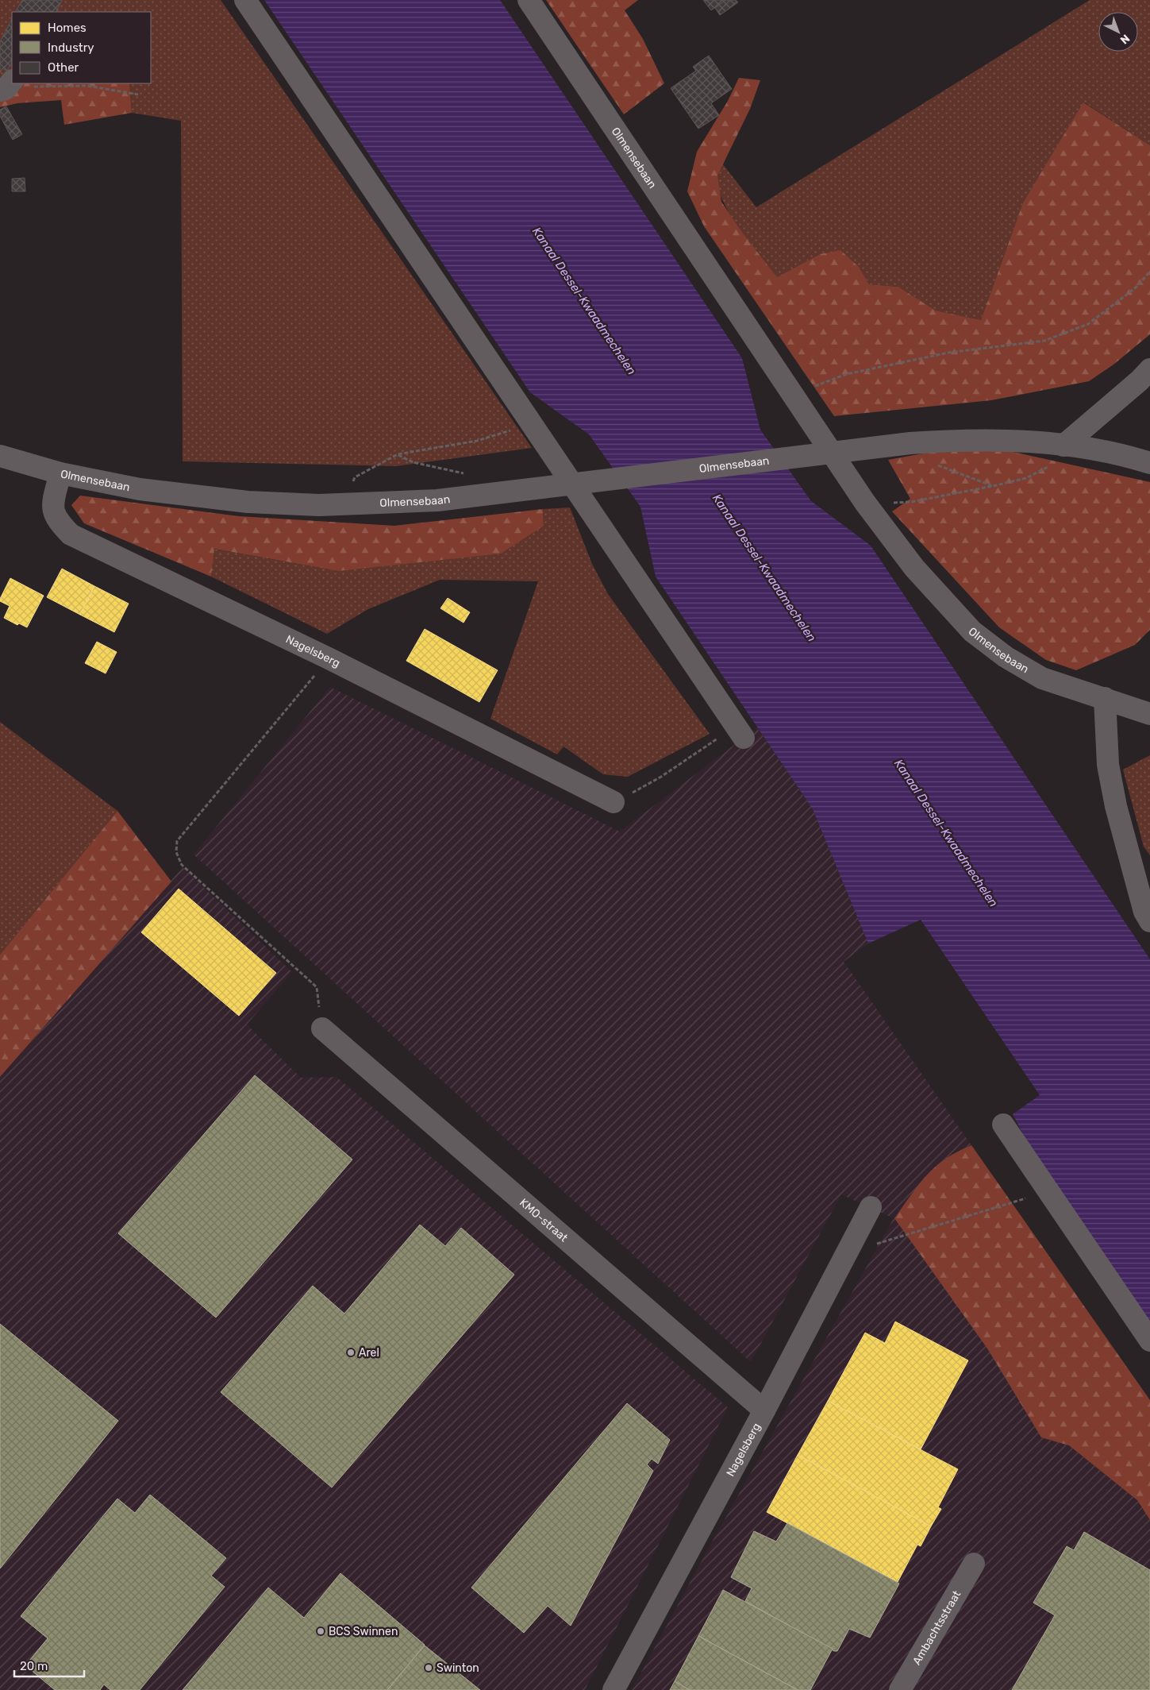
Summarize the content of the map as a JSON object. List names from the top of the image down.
{
  "streets": {
    "street": [
      "Olmensebaan",
      "Nagelsberg",
      "KMO-straat",
      "Ambachtsstraat"
    ]
  },
  "crossings": [
    ["Olmensebaan", "Nagelsberg"],
    ["Nagelsberg", "KMO-straat"]
  ],
  "water": ["Kanaal Dessel-Kwaadmechelen"],
  "places": ["Arel", "BCS Swinnen", "Swinton"],
  "legend": ["Homes", "Industry", "Other"],
  "scale_bar": "20 m",
  "north": "bottom right"
}
